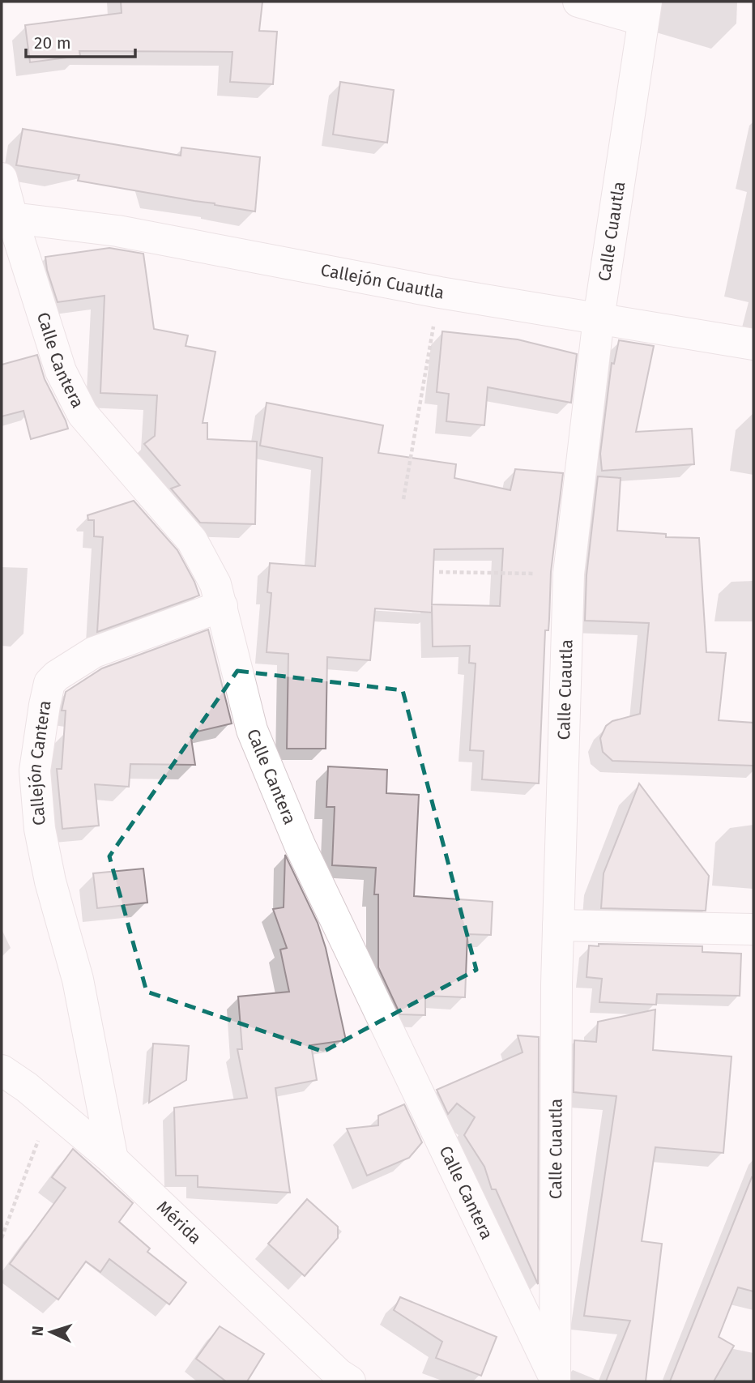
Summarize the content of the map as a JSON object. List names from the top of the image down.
{
  "streets": {
    "street": [
      "Calle Cuautla",
      "Callejón Cuautla",
      "Calle Cantera",
      "Callejón Cantera",
      "Mérida"
    ]
  },
  "crossings": [
    ["Calle Cuautla", "Callejón Cuautla"],
    ["Calle Cuautla", "Calle Cantera"],
    ["Callejón Cuautla", "Calle Cantera"],
    ["Calle Cantera", "Callejón Cantera"],
    ["Callejón Cantera", "Mérida"]
  ],
  "scale_bar": "20 m",
  "north": "left"
}
